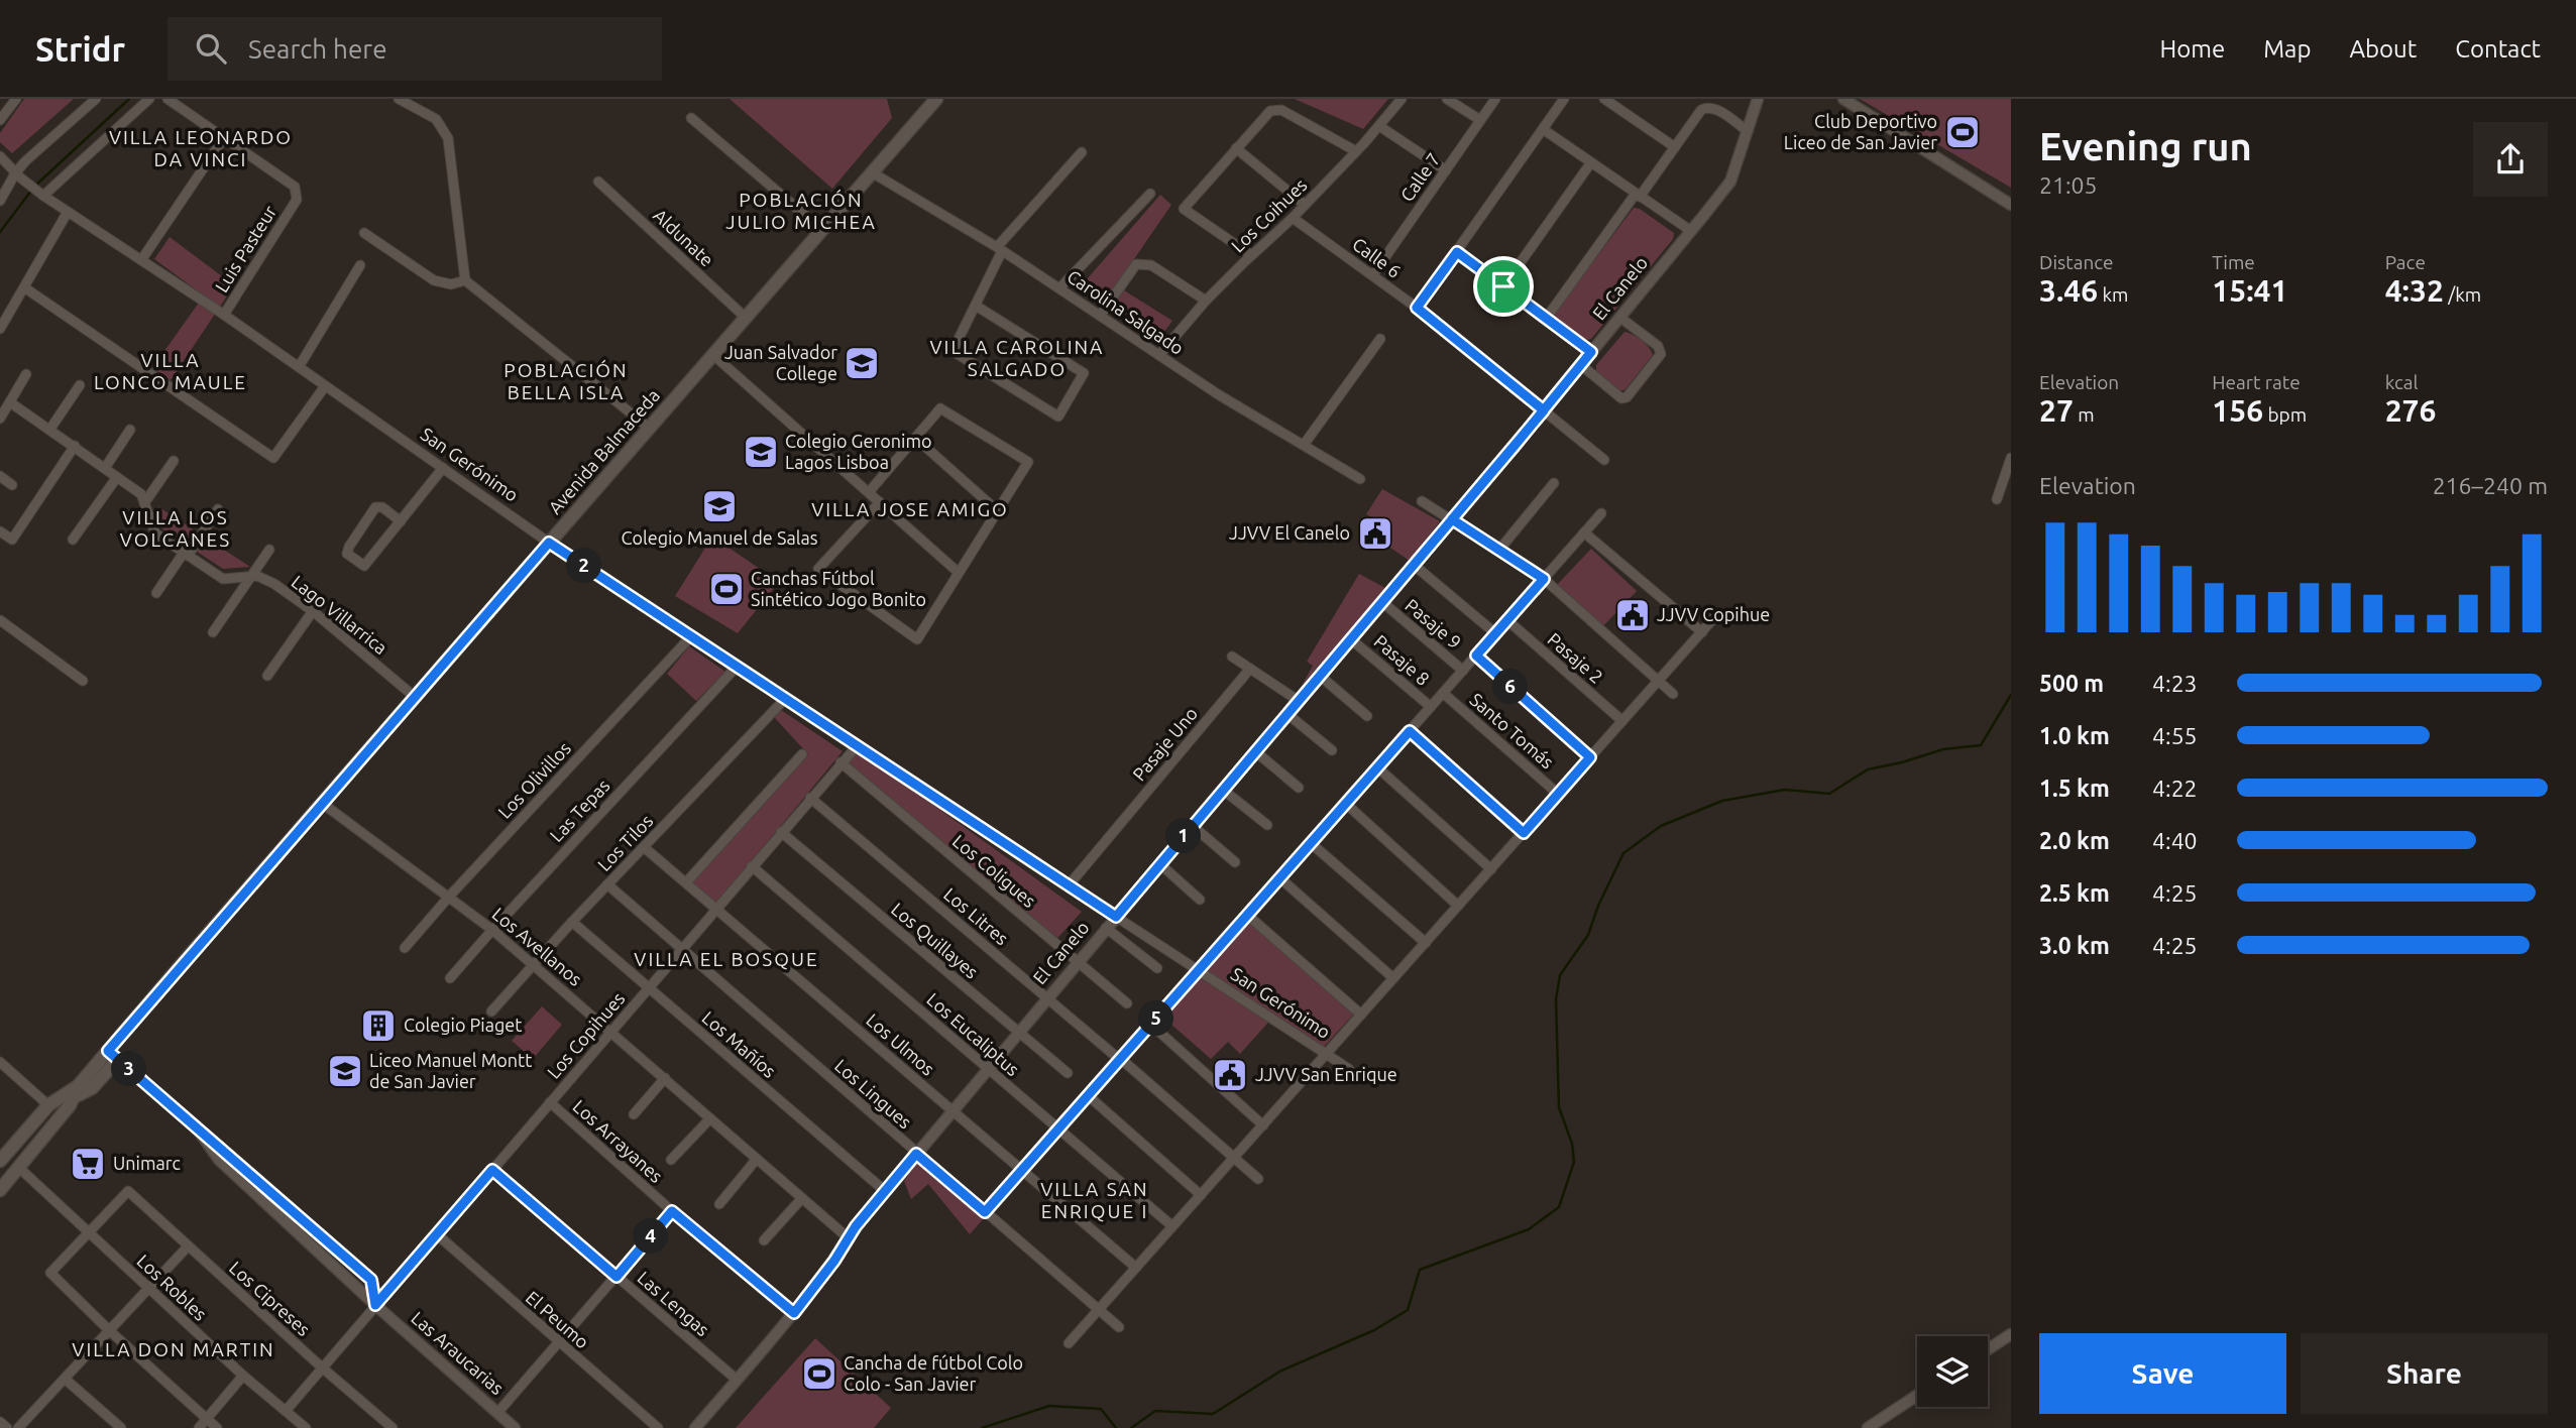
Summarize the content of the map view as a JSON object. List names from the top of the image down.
{
  "streets": {
    "main road": ["Avenida Balmaceda"],
    "street": [
      "Calle 7",
      "Los Coihues",
      "Aldunate",
      "Luis Pasteur",
      "Calle 6",
      "El Canelo",
      "Carolina Salgado",
      "San Gerónimo",
      "Lago Villarrica",
      "Pasaje 9",
      "Pasaje 2",
      "Pasaje 8",
      "Santo Tomás",
      "Pasaje Uno",
      "Los Olivillos",
      "Las Tepas",
      "Los Tilos",
      "Los Coligues",
      "Los Litres",
      "Los Quillayes",
      "Los Avellanos",
      "Los Eucaliptus",
      "Los Copihues",
      "Los Mañíos",
      "Los Ulmos",
      "Los Lingues",
      "Los Arrayanes",
      "Los Robles",
      "Los Cipreses",
      "Las Lengas",
      "El Peumo",
      "Las Araucarias"
    ]
  },
  "crossings": [
    ["Calle 7", "Calle 6"],
    ["Los Coihues", "Calle 6"],
    ["Los Coihues", "Carolina Salgado"],
    ["Aldunate", "Avenida Balmaceda"],
    ["Luis Pasteur", "San Gerónimo"],
    ["Calle 6", "El Canelo"],
    ["El Canelo", "San Gerónimo"],
    ["El Canelo", "Pasaje 9"],
    ["El Canelo", "Pasaje 8"],
    ["El Canelo", "Los Coligues"],
    ["El Canelo", "Los Litres"],
    ["El Canelo", "Los Quillayes"],
    ["El Canelo", "Los Avellanos"],
    ["El Canelo", "Los Eucaliptus"],
    ["El Canelo", "Los Mañíos"],
    ["El Canelo", "Los Ulmos"],
    ["El Canelo", "Los Lingues"],
    ["El Canelo", "Los Arrayanes"],
    ["El Canelo", "Las Lengas"],
    ["Carolina Salgado", "Avenida Balmaceda"],
    ["Avenida Balmaceda", "San Gerónimo"],
    ["Avenida Balmaceda", "Lago Villarrica"],
    ["Avenida Balmaceda", "Los Avellanos"],
    ["Avenida Balmaceda", "Los Robles"],
    ["Avenida Balmaceda", "Las Araucarias"],
    ["San Gerónimo", "Pasaje Uno"],
    ["San Gerónimo", "Los Olivillos"],
    ["San Gerónimo", "Las Tepas"],
    ["San Gerónimo", "Los Tilos"],
    ["San Gerónimo", "Los Copihues"],
    ["Los Olivillos", "Los Avellanos"],
    ["Las Tepas", "Los Avellanos"],
    ["Los Tilos", "Los Avellanos"],
    ["Los Tilos", "Los Mañíos"],
    ["Los Tilos", "Los Ulmos"],
    ["Los Tilos", "Los Lingues"],
    ["Los Coligues", "Los Copihues"],
    ["Los Litres", "Los Copihues"],
    ["Los Quillayes", "Los Copihues"],
    ["Los Avellanos", "Los Copihues"],
    ["Los Eucaliptus", "Los Copihues"],
    ["Los Copihues", "Los Mañíos"],
    ["Los Copihues", "Los Ulmos"],
    ["Los Copihues", "Los Lingues"],
    ["Los Copihues", "Los Arrayanes"],
    ["Los Copihues", "Los Robles"],
    ["Los Copihues", "Los Cipreses"],
    ["Los Copihues", "Las Lengas"],
    ["Los Copihues", "El Peumo"],
    ["Los Copihues", "Las Araucarias"],
    ["Los Robles", "Los Cipreses"]
  ],
  "districts": [
    "VILLA LEONARDO DA VINCI",
    "POBLACIÓN JULIO MICHEA",
    "VILLA CAROLINA SALGADO",
    "VILLA LONCO MAULE",
    "POBLACIÓN BELLA ISLA",
    "VILLA JOSE AMIGO",
    "VILLA LOS VOLCANES",
    "VILLA EL BOSQUE",
    "VILLA SAN ENRIQUE I",
    "VILLA DON MARTIN"
  ],
  "places": {
    "sports": ["Club Deportivo Liceo de San Javier", "Canchas Fútbol Sintético Jogo Bonito", "Cancha de fútbol Colo Colo - San Javier"],
    "school or university": [
      "Juan Salvador College",
      "Colegio Geronimo Lagos Lisboa",
      "Colegio Manuel de Salas",
      "Liceo Manuel Montt de San Javier"
    ],
    "public building": ["JJVV El Canelo", "JJVV Copihue", "JJVV San Enrique"],
    "building": ["Colegio Piaget"],
    "supermarket": ["Unimarc"]
  },
  "page": {
    "header": "Stridr",
    "search": "Search here",
    "nav": [
      "Home",
      "Map",
      "About",
      "Contact"
    ],
    "heading": ["Evening run", "21:05"],
    "stats": [
      ["Distance", "3.46 km"],
      ["Time", "15:41"],
      ["Pace", "4:32 /km"],
      ["Elevation", "27 m"],
      ["Heart rate", "156 bpm"],
      ["kcal", "276"]
    ],
    "chart": ["Elevation", "216–240 m"],
    "pins": [
      "2",
      "6",
      "1",
      "5",
      "3",
      "4"
    ],
    "list": [
      {
        "name": "500 m",
        "note": "4:23"
      },
      {
        "name": "1.0 km",
        "note": "4:55"
      },
      {
        "name": "1.5 km",
        "note": "4:22"
      },
      {
        "name": "2.0 km",
        "note": "4:40"
      },
      {
        "name": "2.5 km",
        "note": "4:25"
      },
      {
        "name": "3.0 km",
        "note": "4:25"
      }
    ],
    "buttons": ["Save", "Share"]
  }
}
